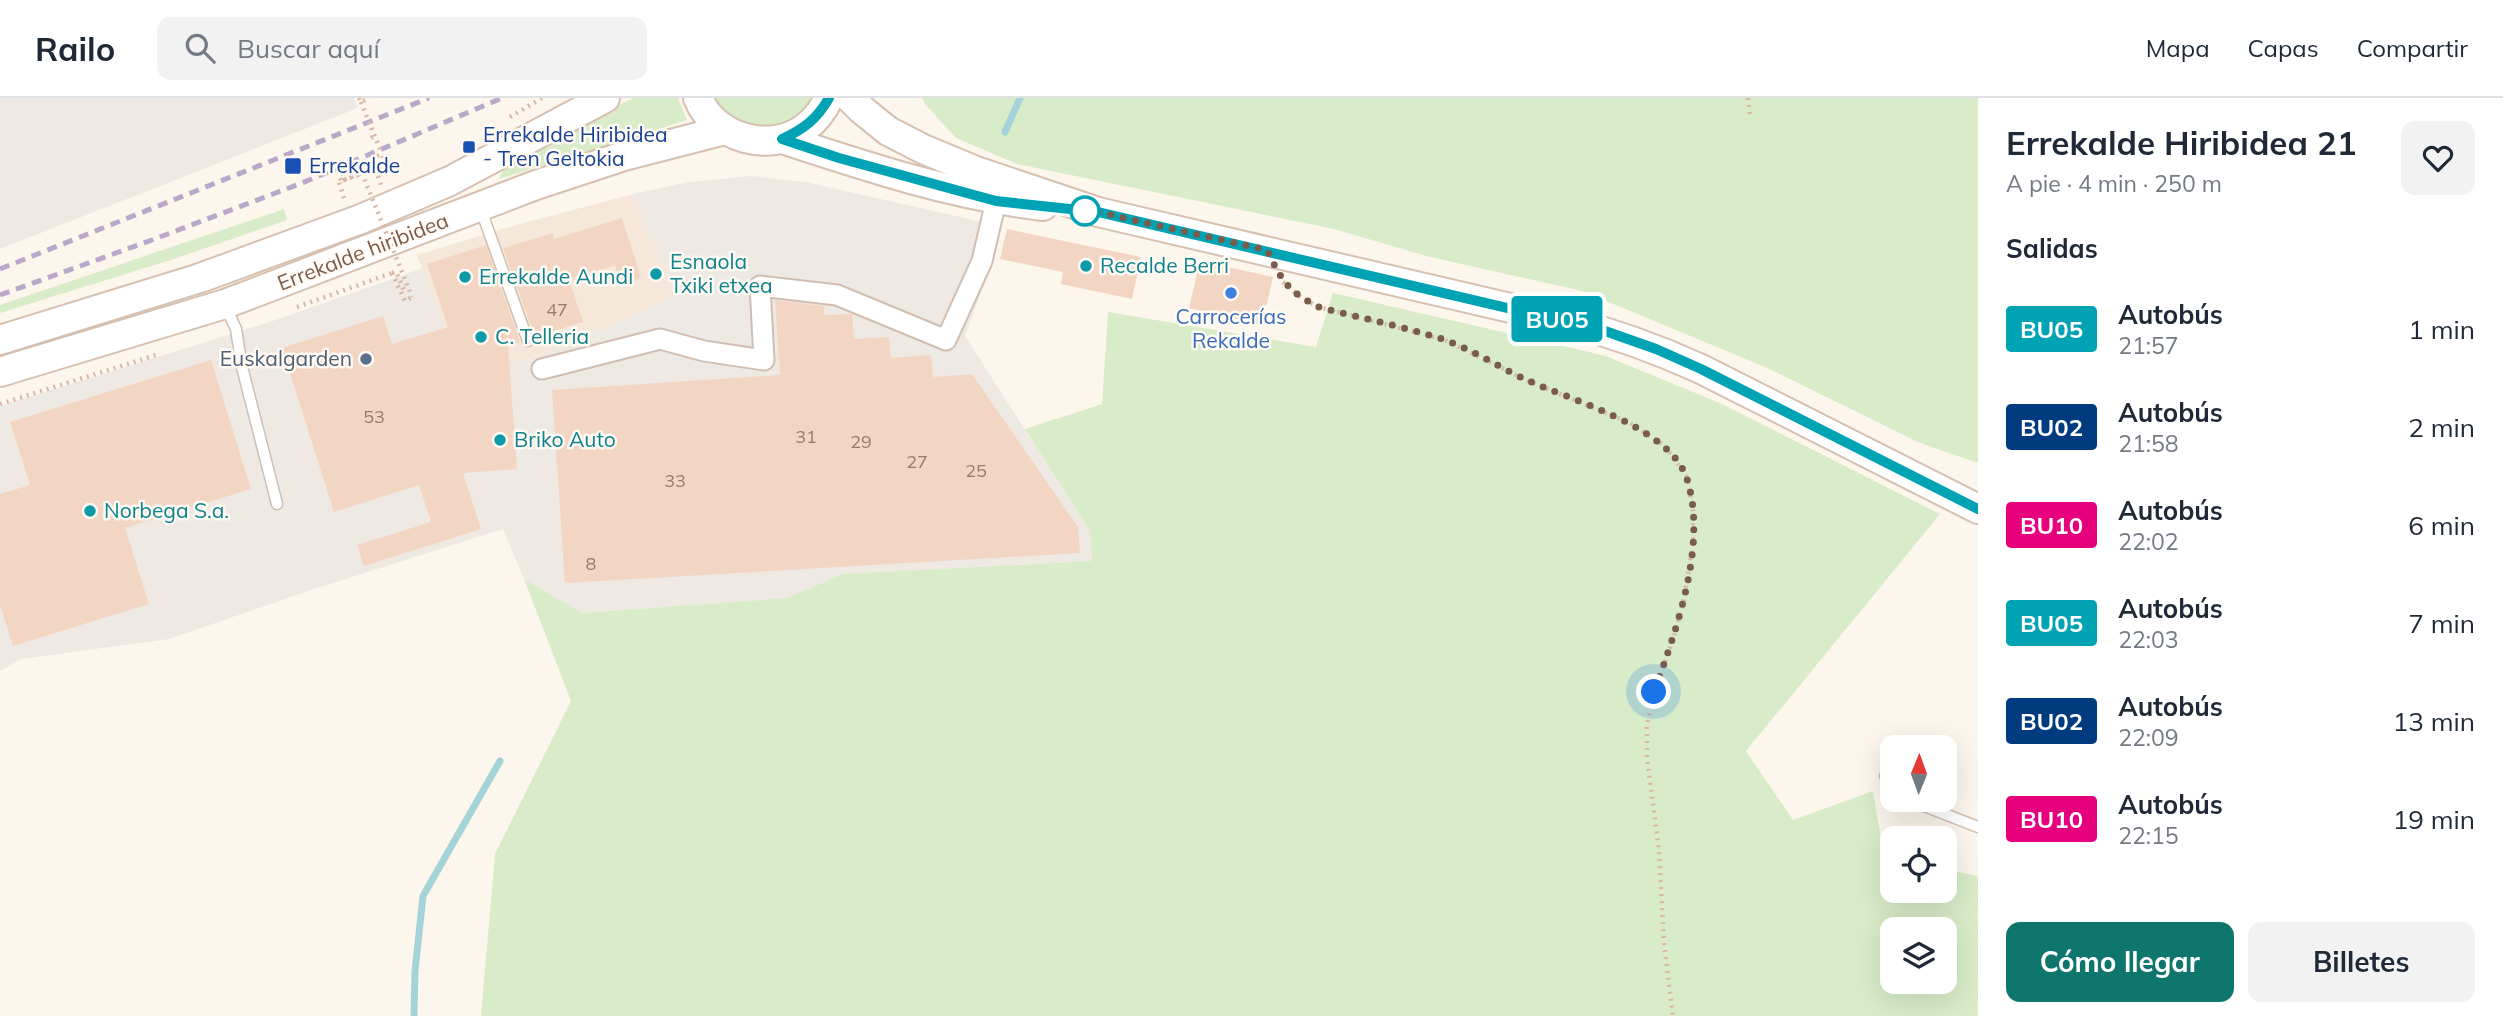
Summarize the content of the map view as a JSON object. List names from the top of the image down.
{
  "streets": {
    "main road": ["Errekalde hiribidea"]
  },
  "places": {
    "transit": ["Errekalde Hiribidea - Tren Geltokia", "Errekalde"],
    "other": [
      "Recalde Berri",
      "Esnaola Txiki etxea",
      "Errekalde Aundi",
      "Carrocerías Rekalde",
      "C. Telleria",
      "Euskalgarden",
      "Briko Auto",
      "Norbega S.a."
    ]
  },
  "lines": ["bus line BU05"],
  "house_numbers": [
    "47",
    "53",
    "31",
    "29",
    "27",
    "25",
    "33",
    "8"
  ],
  "north": "top",
  "page": {
    "header": "Railo",
    "search": "Buscar aquí",
    "nav": ["Mapa", "Capas", "Compartir"],
    "on_map": "BU05",
    "heading": [
      ["Errekalde Hiribidea 21", "A pie · 4 min · 250 m"],
      "Salidas"
    ],
    "list": [
      {
        "mark": "BU05",
        "name": "Autobús",
        "note": "21:57",
        "value": "1 min"
      },
      {
        "mark": "BU02",
        "name": "Autobús",
        "note": "21:58",
        "value": "2 min"
      },
      {
        "mark": "BU10",
        "name": "Autobús",
        "note": "22:02",
        "value": "6 min"
      },
      {
        "mark": "BU05",
        "name": "Autobús",
        "note": "22:03",
        "value": "7 min"
      },
      {
        "mark": "BU02",
        "name": "Autobús",
        "note": "22:09",
        "value": "13 min"
      },
      {
        "mark": "BU10",
        "name": "Autobús",
        "note": "22:15",
        "value": "19 min"
      }
    ],
    "buttons": ["Cómo llegar", "Billetes"]
  }
}
